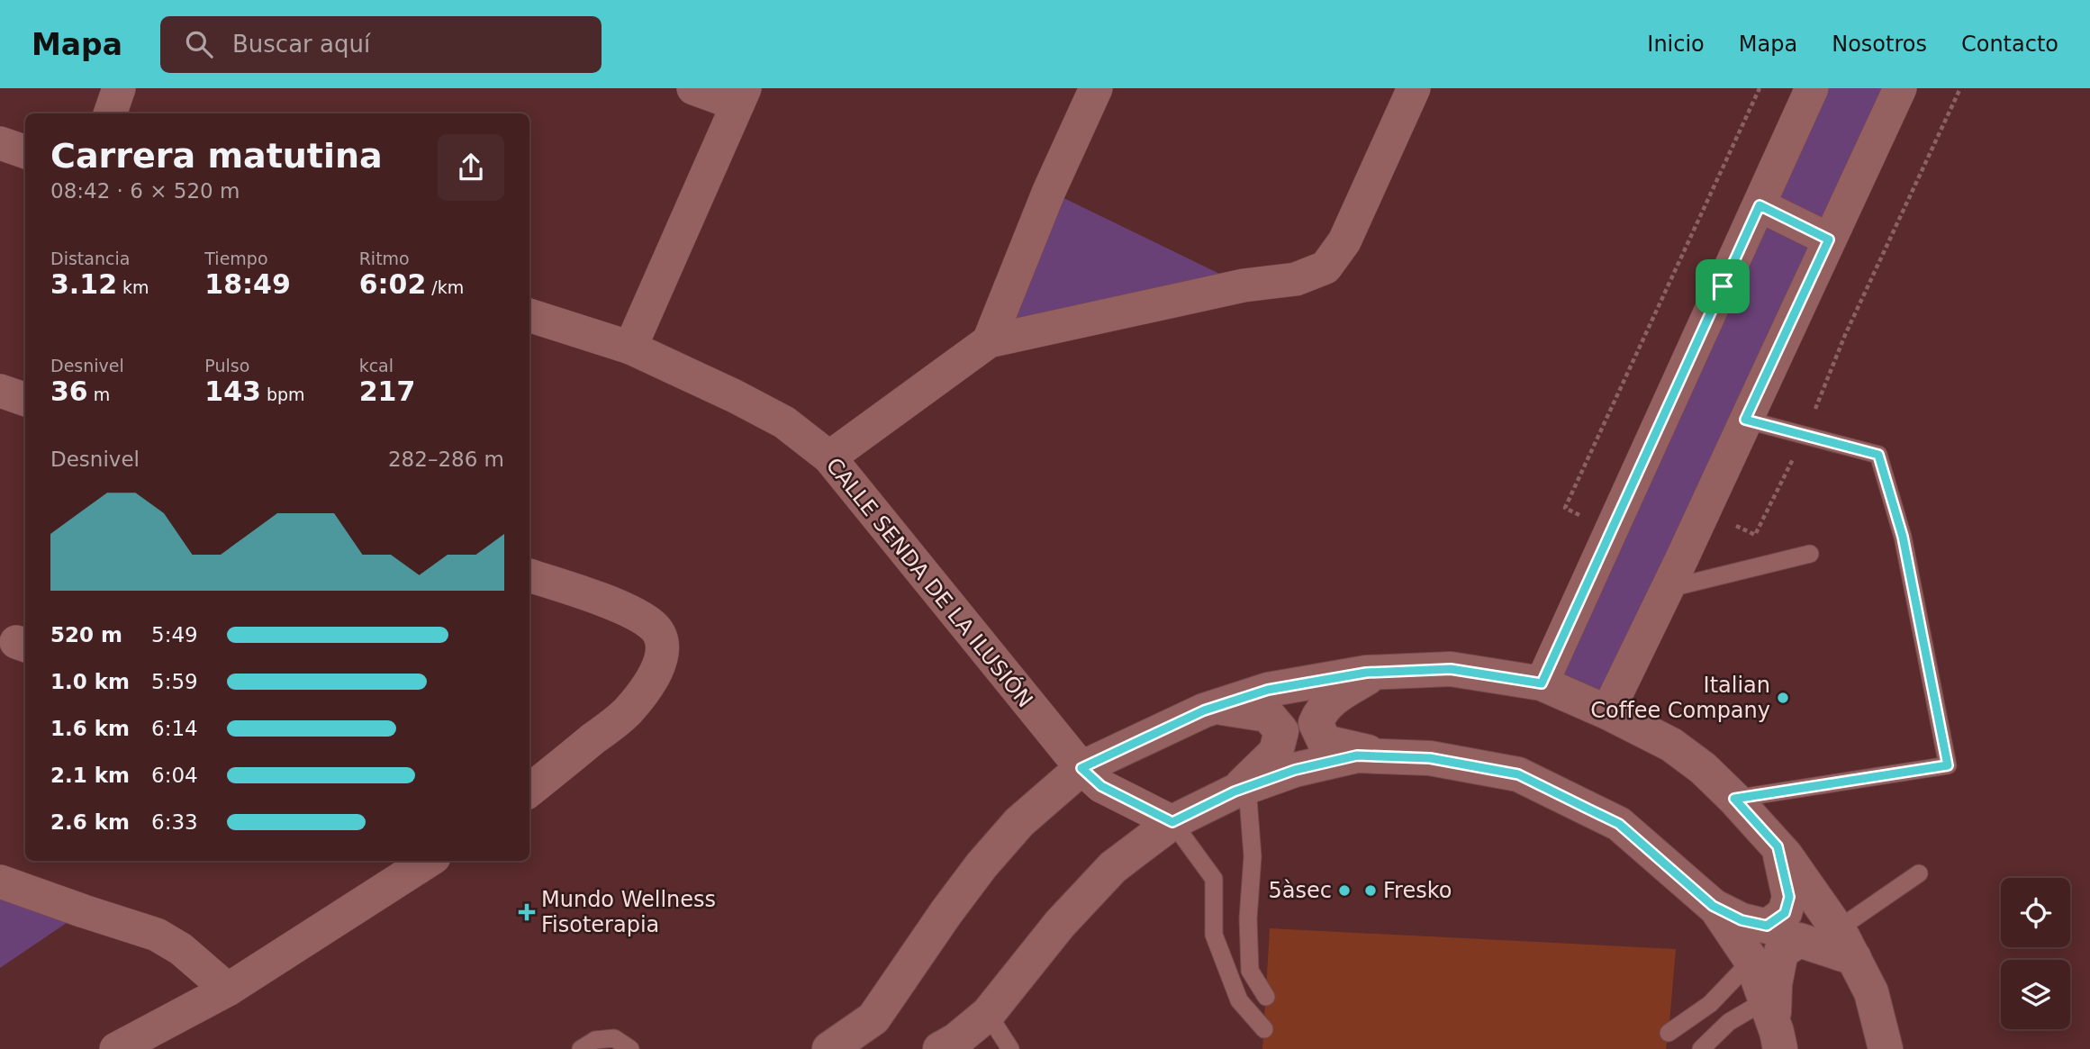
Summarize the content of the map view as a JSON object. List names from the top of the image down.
{
  "streets": {
    "street": ["CALLE SENDA DE LA ILUSIÓN"]
  },
  "places": {
    "other": ["Italian Coffee Company", "5àsec", "Fresko"],
    "health": ["Mundo Wellness Fisoterapia"]
  },
  "page": {
    "header": "Mapa",
    "search": "Buscar aquí",
    "nav": [
      "Inicio",
      "Mapa",
      "Nosotros",
      "Contacto"
    ],
    "heading": ["Carrera matutina", "08:42 · 6 × 520 m"],
    "stats": [
      ["Distancia", "3.12 km"],
      ["Tiempo", "18:49"],
      ["Ritmo", "6:02 /km"],
      ["Desnivel", "36 m"],
      ["Pulso", "143 bpm"],
      ["kcal", "217"]
    ],
    "chart": ["Desnivel", "282–286 m"],
    "list": [
      {
        "name": "520 m",
        "note": "5:49"
      },
      {
        "name": "1.0 km",
        "note": "5:59"
      },
      {
        "name": "1.6 km",
        "note": "6:14"
      },
      {
        "name": "2.1 km",
        "note": "6:04"
      },
      {
        "name": "2.6 km",
        "note": "6:33"
      }
    ]
  }
}
